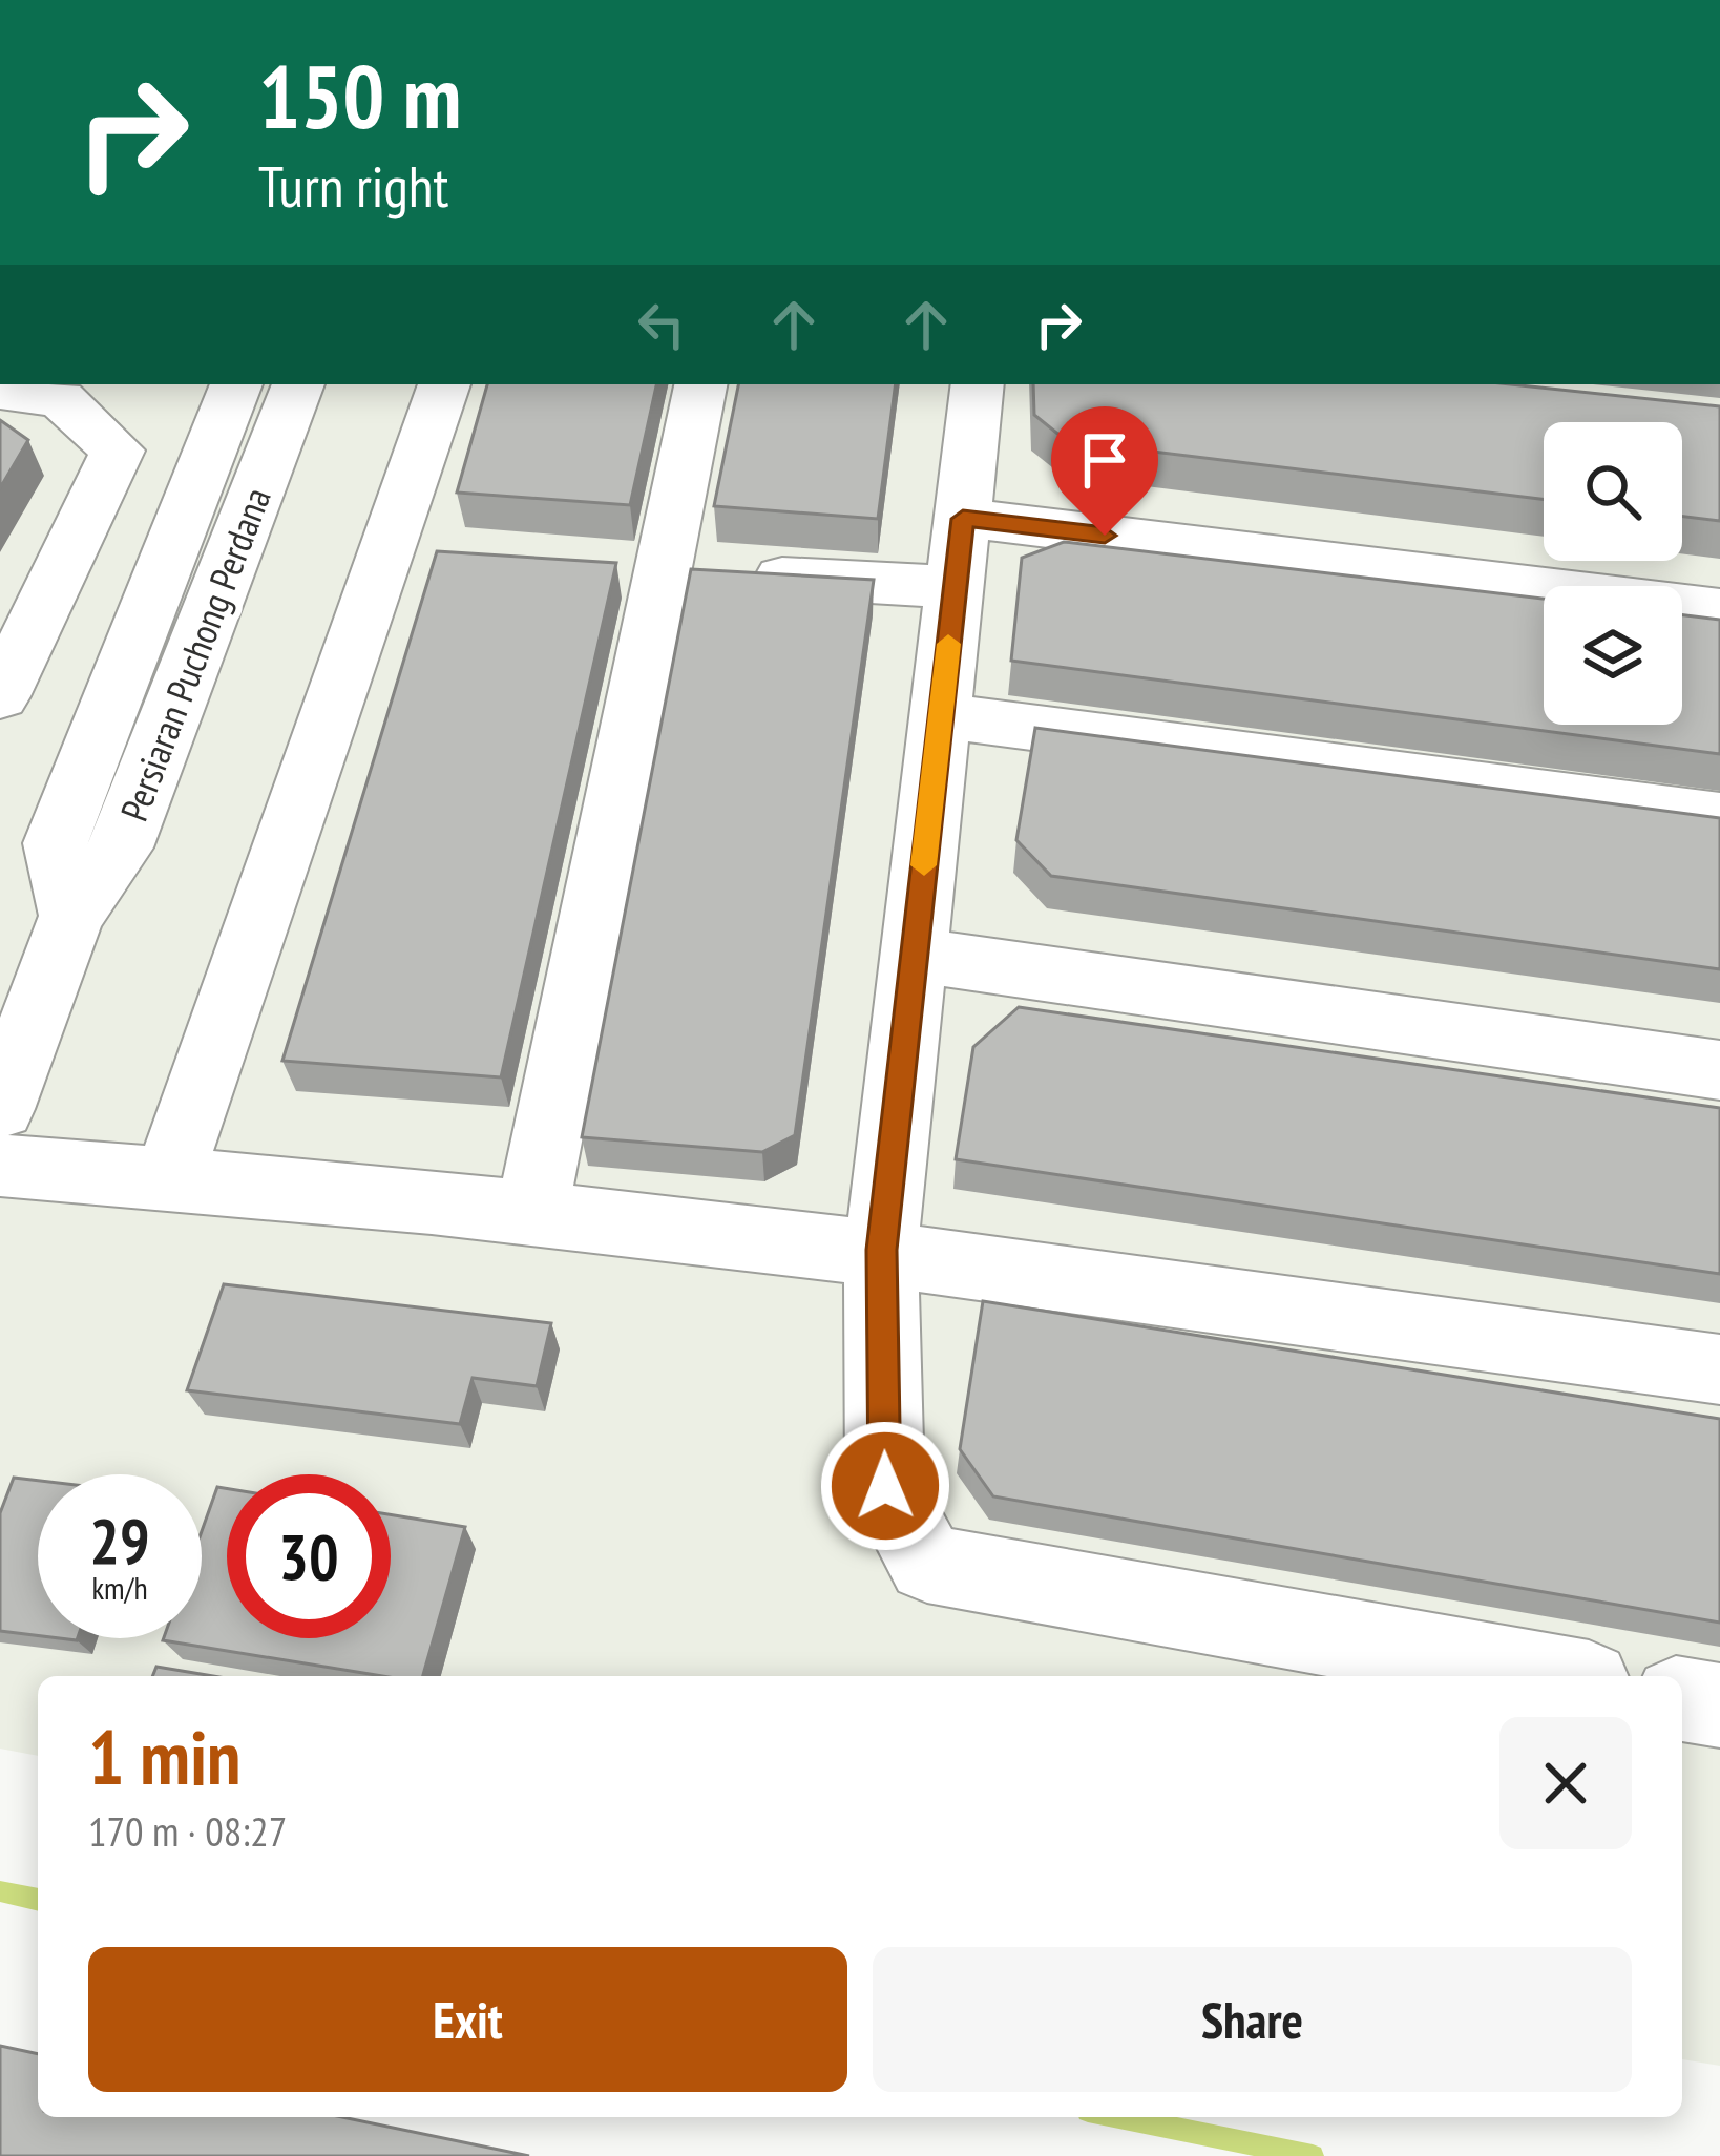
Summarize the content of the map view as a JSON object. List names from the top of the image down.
{
  "streets": {
    "street": ["Persiaran Puchong Perdana"]
  },
  "page": {
    "turn": ["150 m", "Turn right"],
    "speed": "29 km/h",
    "limit": "30",
    "heading": ["1 min", "170 m · 08:27"],
    "buttons": ["Exit", "Share"]
  }
}
